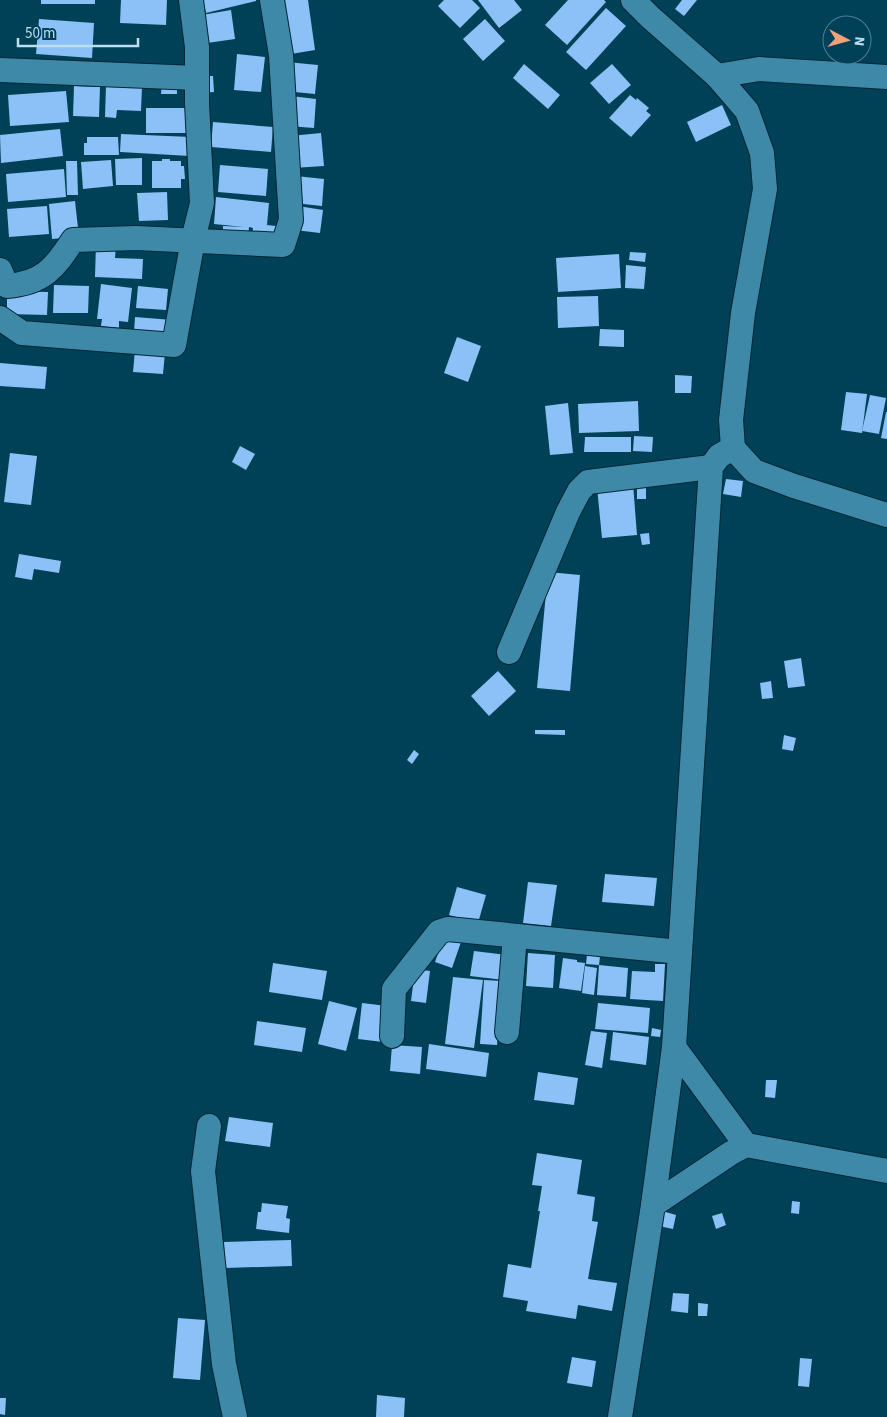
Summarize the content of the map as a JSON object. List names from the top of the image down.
{
  "scale_bar": "50 m",
  "north": "right"
}
